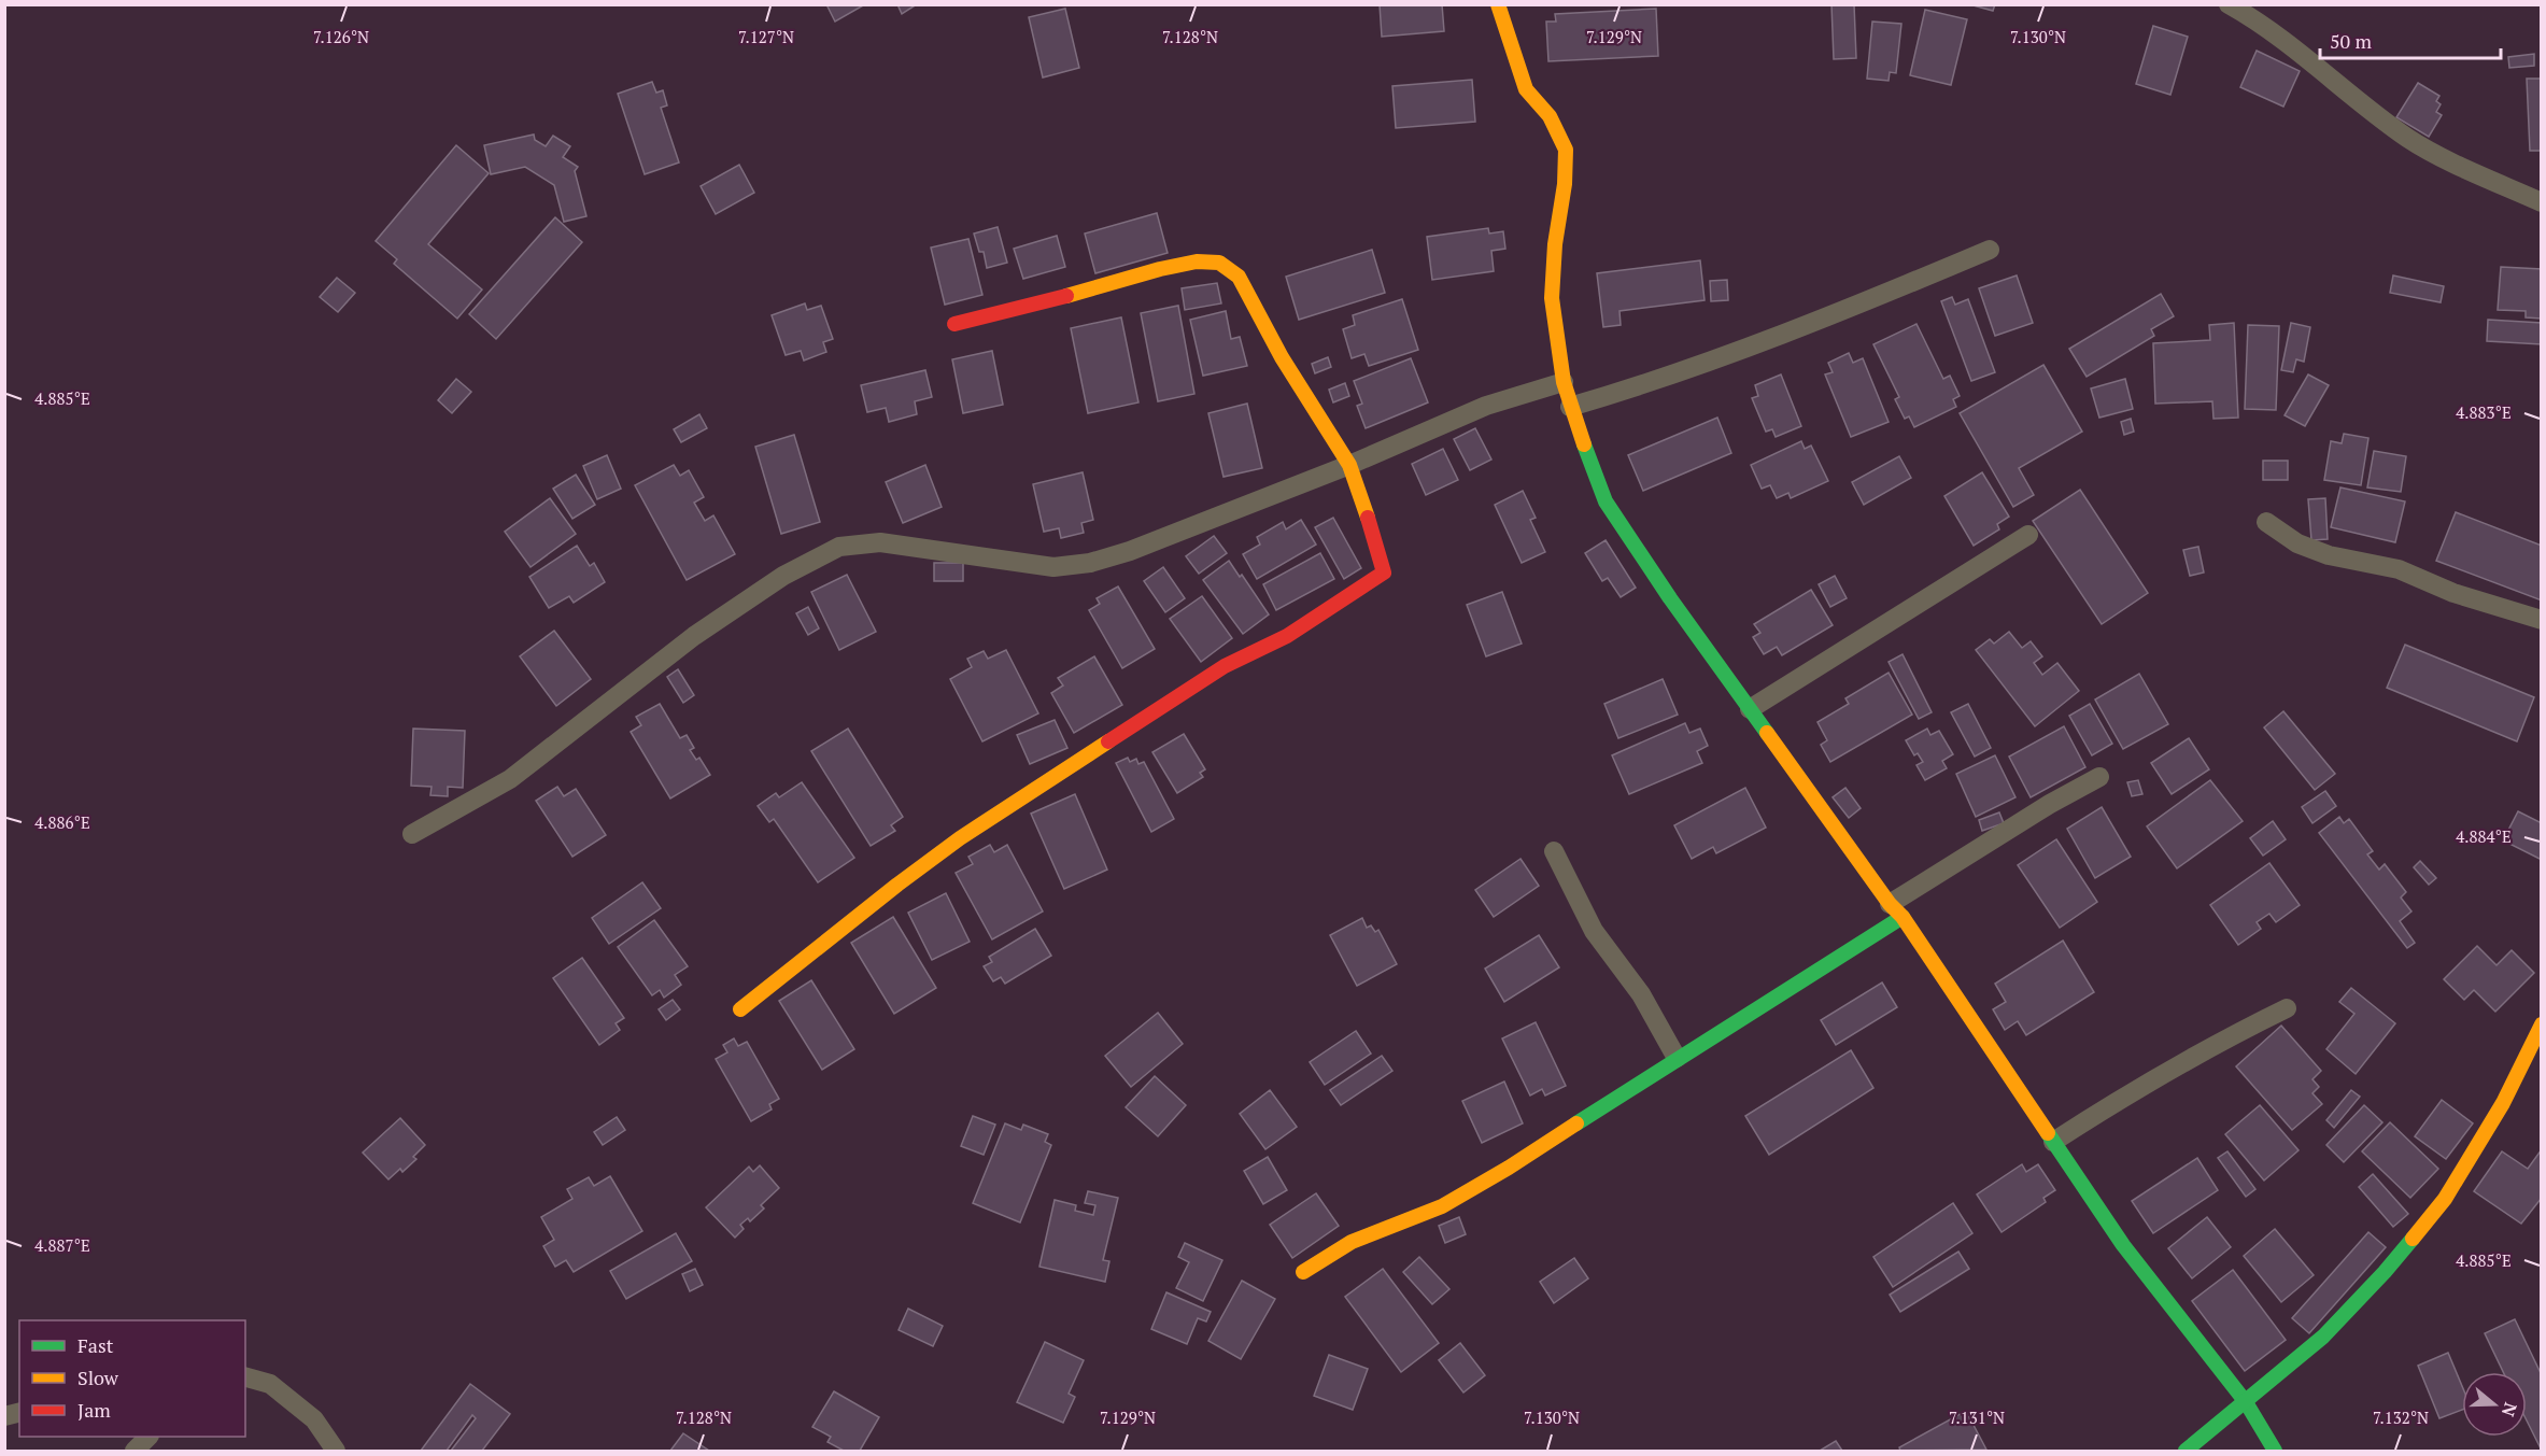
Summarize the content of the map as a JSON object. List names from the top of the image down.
{
  "legend": ["Fast", "Slow", "Jam"],
  "scale_bar": "50 m",
  "north": "right",
  "coordinates": [
    "7.126°N",
    "7.129°N",
    "7.130°N",
    "7.127°N",
    "7.128°N",
    "4.885°E",
    "4.883°E",
    "4.886°E",
    "4.884°E",
    "4.887°E",
    "7.131°N",
    "7.132°N"
  ]
}
